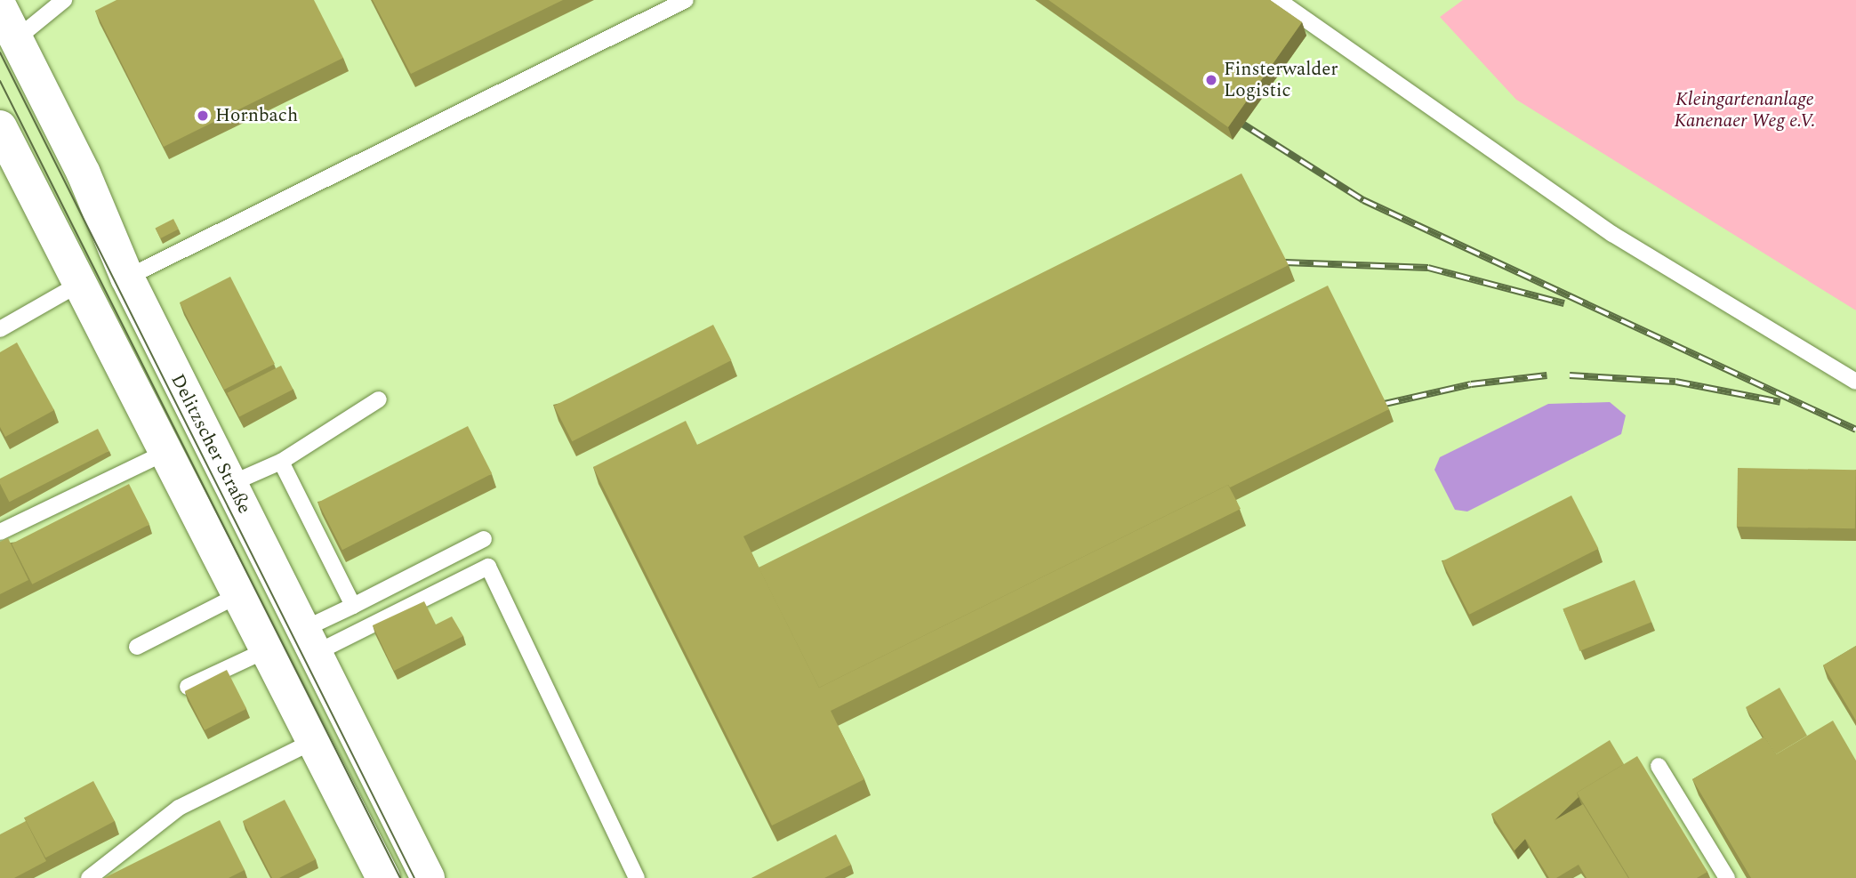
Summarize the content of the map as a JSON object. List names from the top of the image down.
{
  "streets": {
    "main road": ["Delitzscher Straße"]
  },
  "parks": ["Kleingartenanlage Kanenaer Weg e.V."],
  "places": ["Finsterwalder Logistic", "Hornbach"]
}
